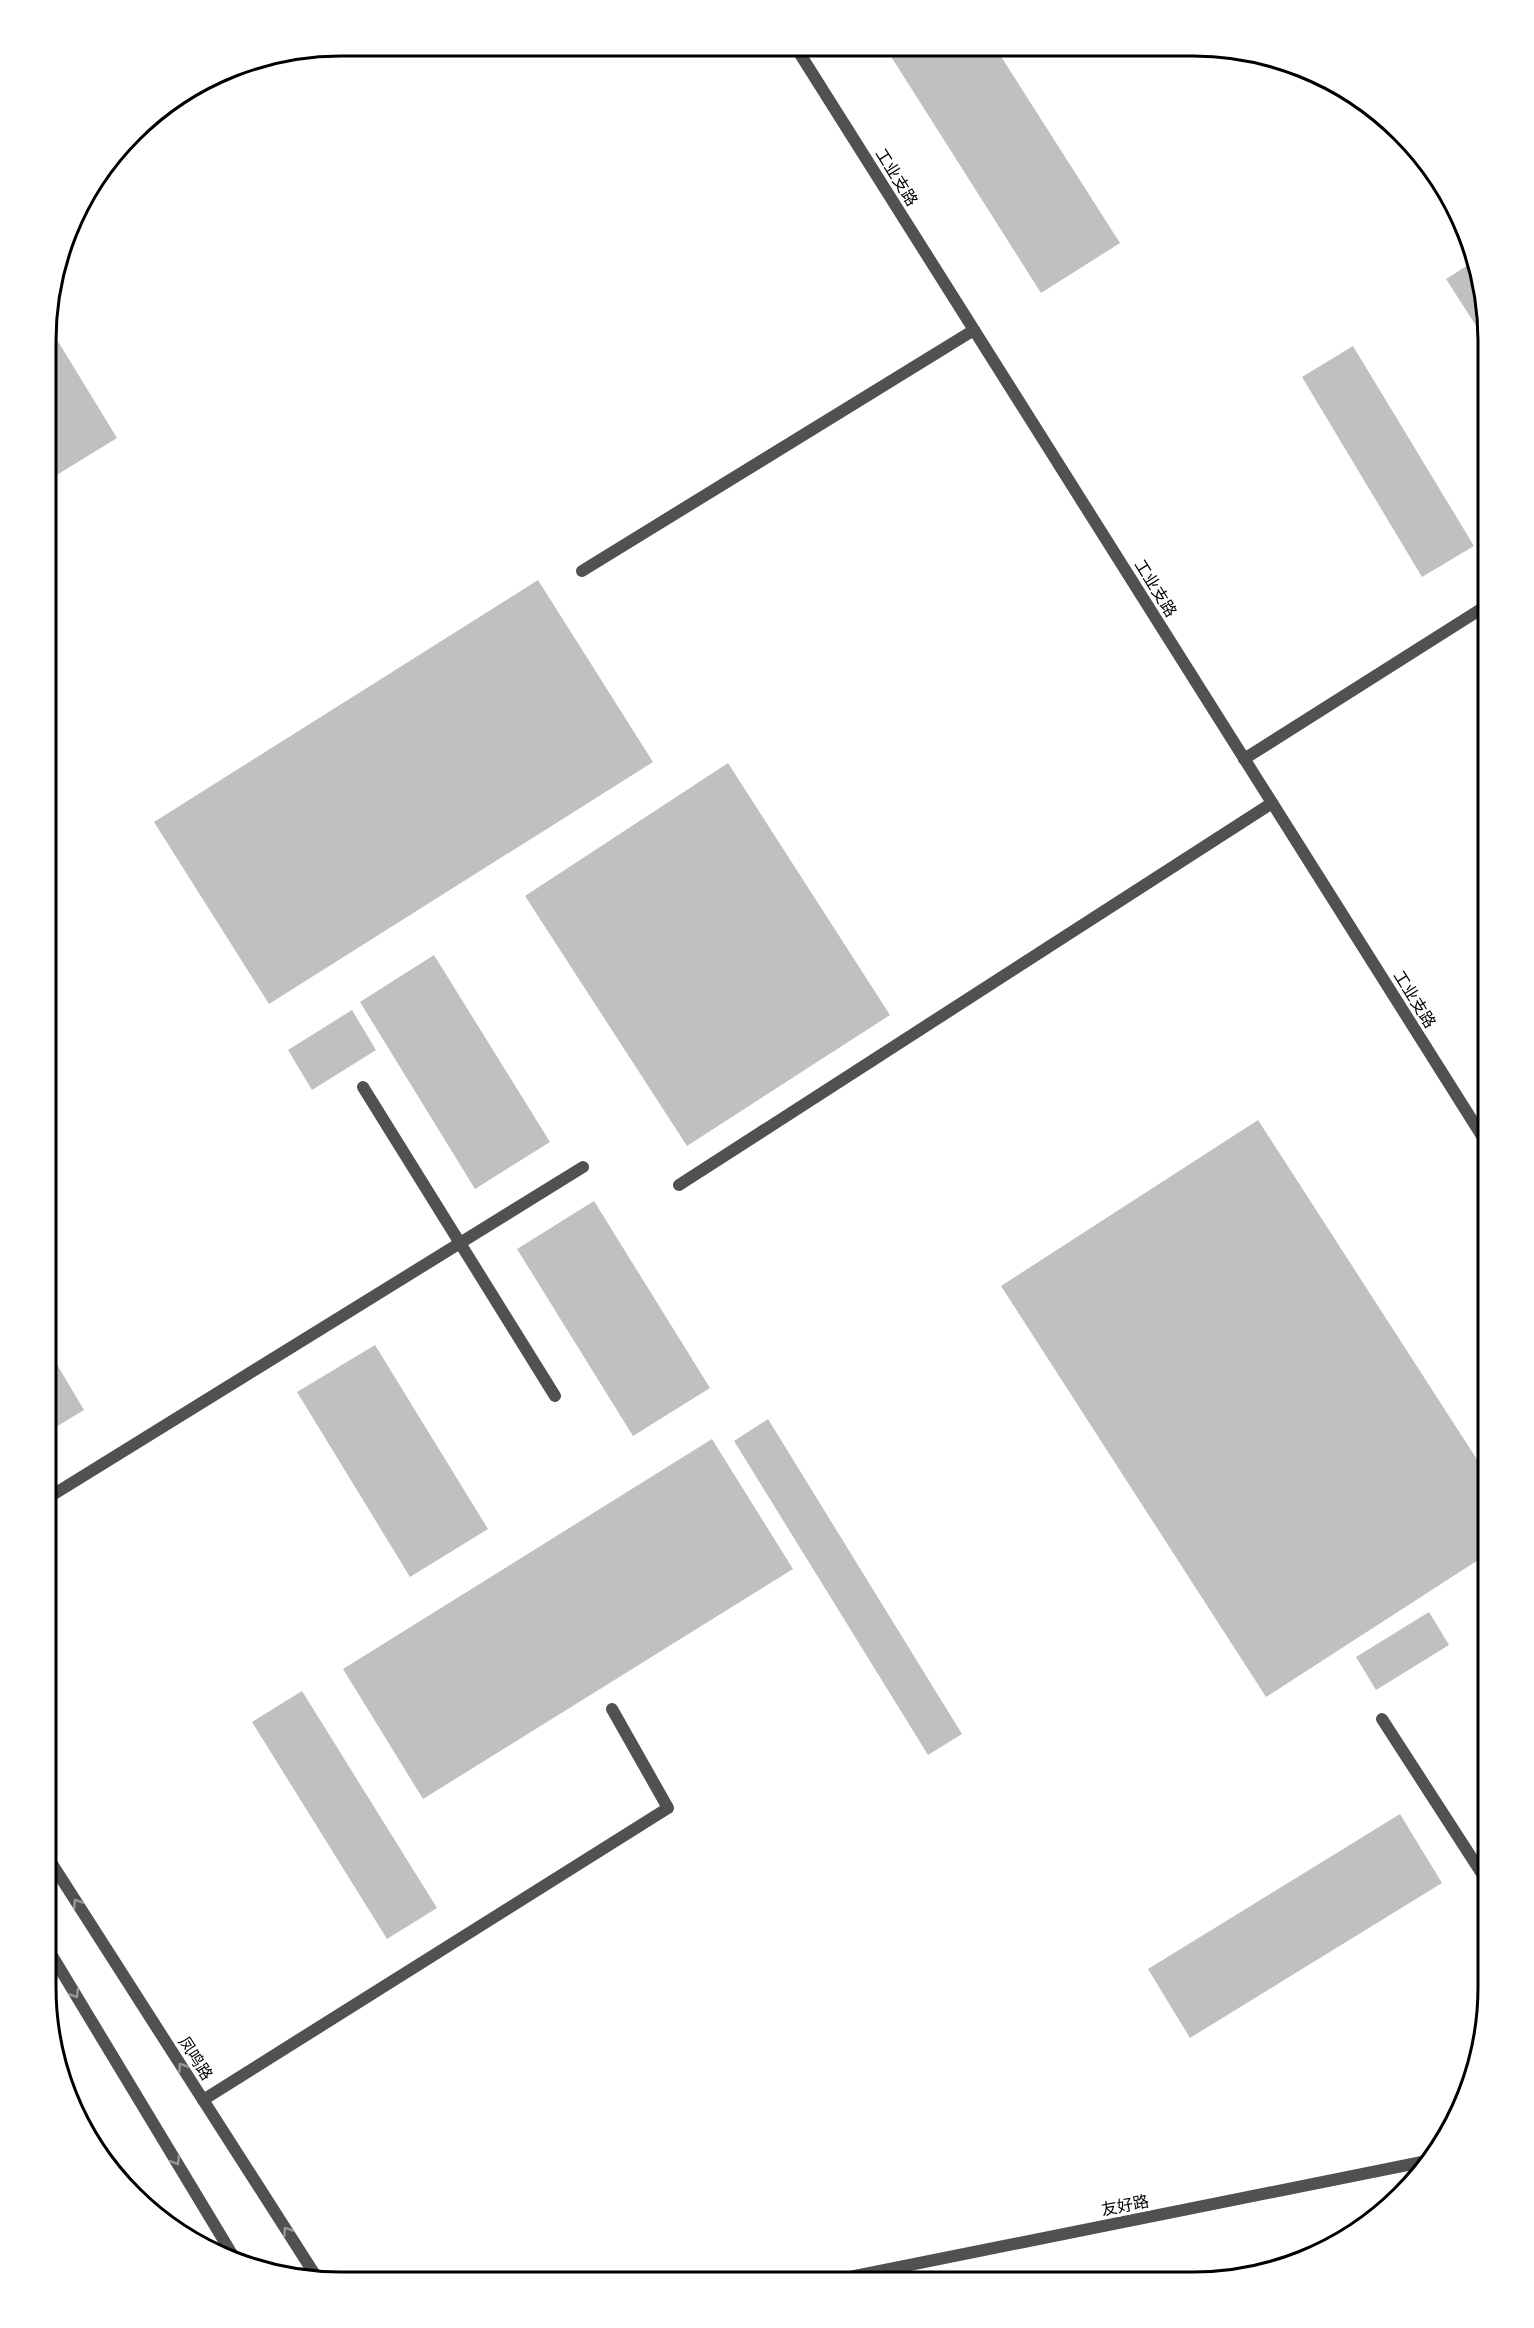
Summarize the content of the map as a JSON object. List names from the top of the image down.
{
  "streets": {
    "street": ["工业支路", "凤鸣路", "友好路"]
  }
}
